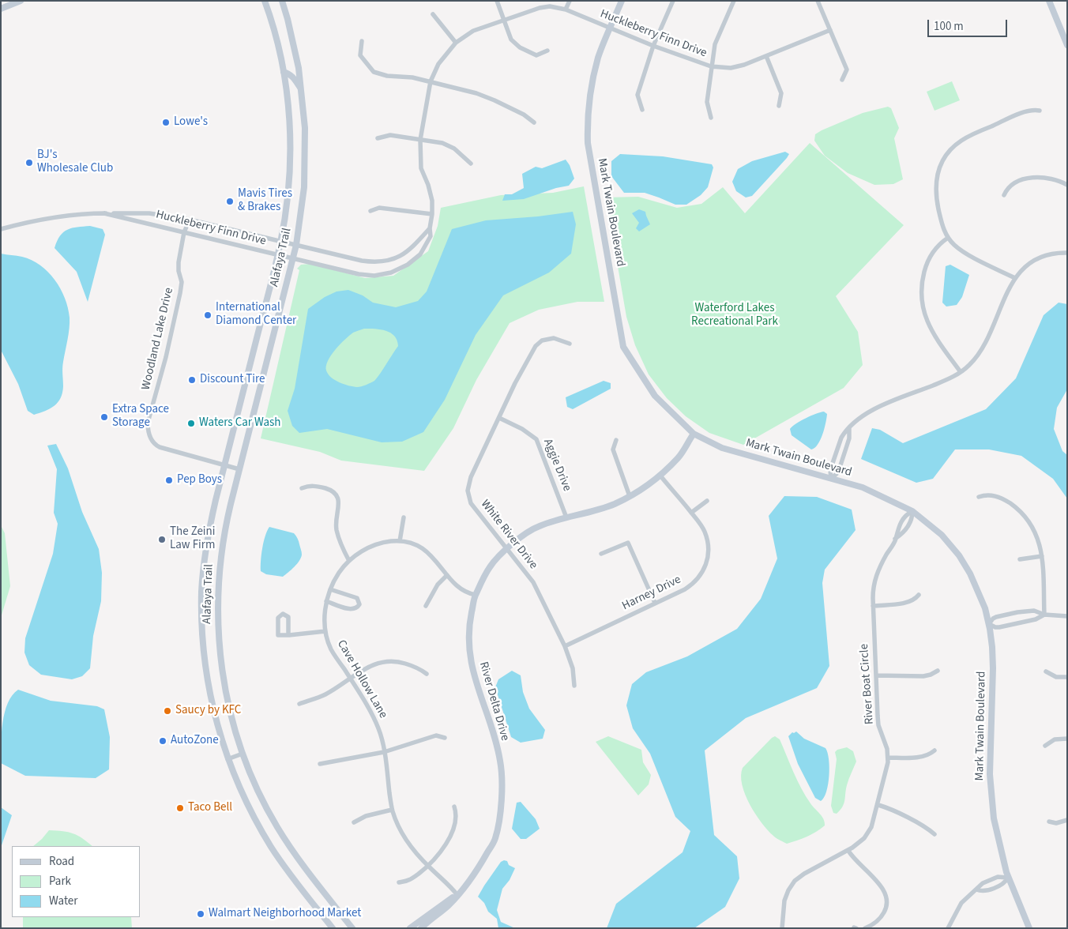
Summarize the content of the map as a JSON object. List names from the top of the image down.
{
  "streets": {
    "main road": ["Mark Twain Boulevard", "Alafaya Trail", "River Delta Drive"],
    "street": [
      "Huckleberry Finn Drive",
      "Woodland Lake Drive",
      "Aggie Drive",
      "White River Drive",
      "Harney Drive",
      "Cave Hollow Lane",
      "River Boat Circle"
    ]
  },
  "crossings": [
    ["Huckleberry Finn Drive", "Mark Twain Boulevard"],
    ["Huckleberry Finn Drive", "Alafaya Trail"],
    ["Huckleberry Finn Drive", "Woodland Lake Drive"],
    ["Mark Twain Boulevard", "River Boat Circle"],
    ["Mark Twain Boulevard", "River Delta Drive"],
    ["Alafaya Trail", "Woodland Lake Drive"],
    ["Aggie Drive", "White River Drive"],
    ["Aggie Drive", "River Delta Drive"],
    ["White River Drive", "Harney Drive"],
    ["White River Drive", "River Delta Drive"],
    ["Harney Drive", "River Delta Drive"],
    ["Cave Hollow Lane", "River Delta Drive"]
  ],
  "parks": ["Waterford Lakes Recreational Park"],
  "places": [
    "Lowe's",
    "BJ's Wholesale Club",
    "Mavis Tires & Brakes",
    "International Diamond Center",
    "Discount Tire",
    "Extra Space Storage",
    "Waters Car Wash",
    "Pep Boys",
    "The Zeini Law Firm",
    "Saucy by KFC",
    "AutoZone",
    "Taco Bell",
    "Walmart Neighborhood Market"
  ],
  "legend": ["Road", "Park", "Water"],
  "scale_bar": "100 m"
}
